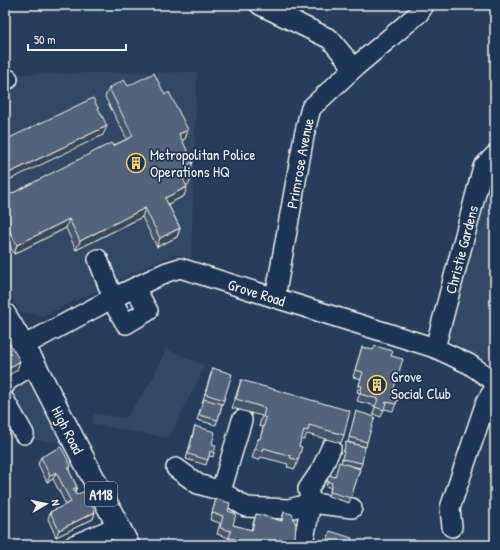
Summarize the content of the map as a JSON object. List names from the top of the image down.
{
  "streets": {
    "main road": ["High Road", "A118"],
    "street": ["Primrose Avenue", "Christie Gardens", "Grove Road"]
  },
  "crossings": [
    ["Primrose Avenue", "Grove Road"],
    ["Christie Gardens", "Grove Road"],
    ["Grove Road", "High Road"]
  ],
  "places": {
    "building": ["Metropolitan Police Operations HQ", "Grove Social Club"]
  },
  "scale_bar": "50 m",
  "north": "right"
}
